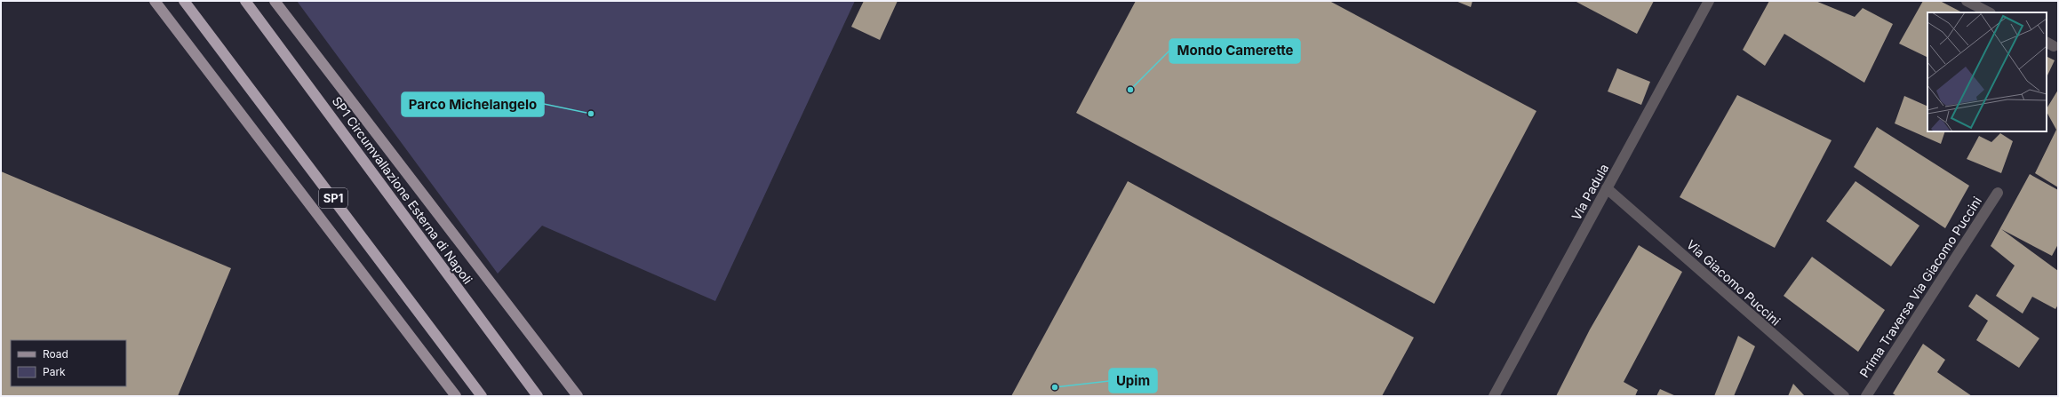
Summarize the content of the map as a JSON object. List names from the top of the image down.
{
  "streets": {
    "highway": ["SP1 Circumvallazione Esterna di Napoli", "SP1"],
    "street": ["Via Padula", "Via Giacomo Puccini", "Prima Traversa Via Giacomo Puccini"]
  },
  "crossings": [
    ["Via Padula", "Via Giacomo Puccini"]
  ],
  "places": ["Mondo Camerette", "Parco Michelangelo", "Upim"],
  "legend": ["Road", "Park"]
}
